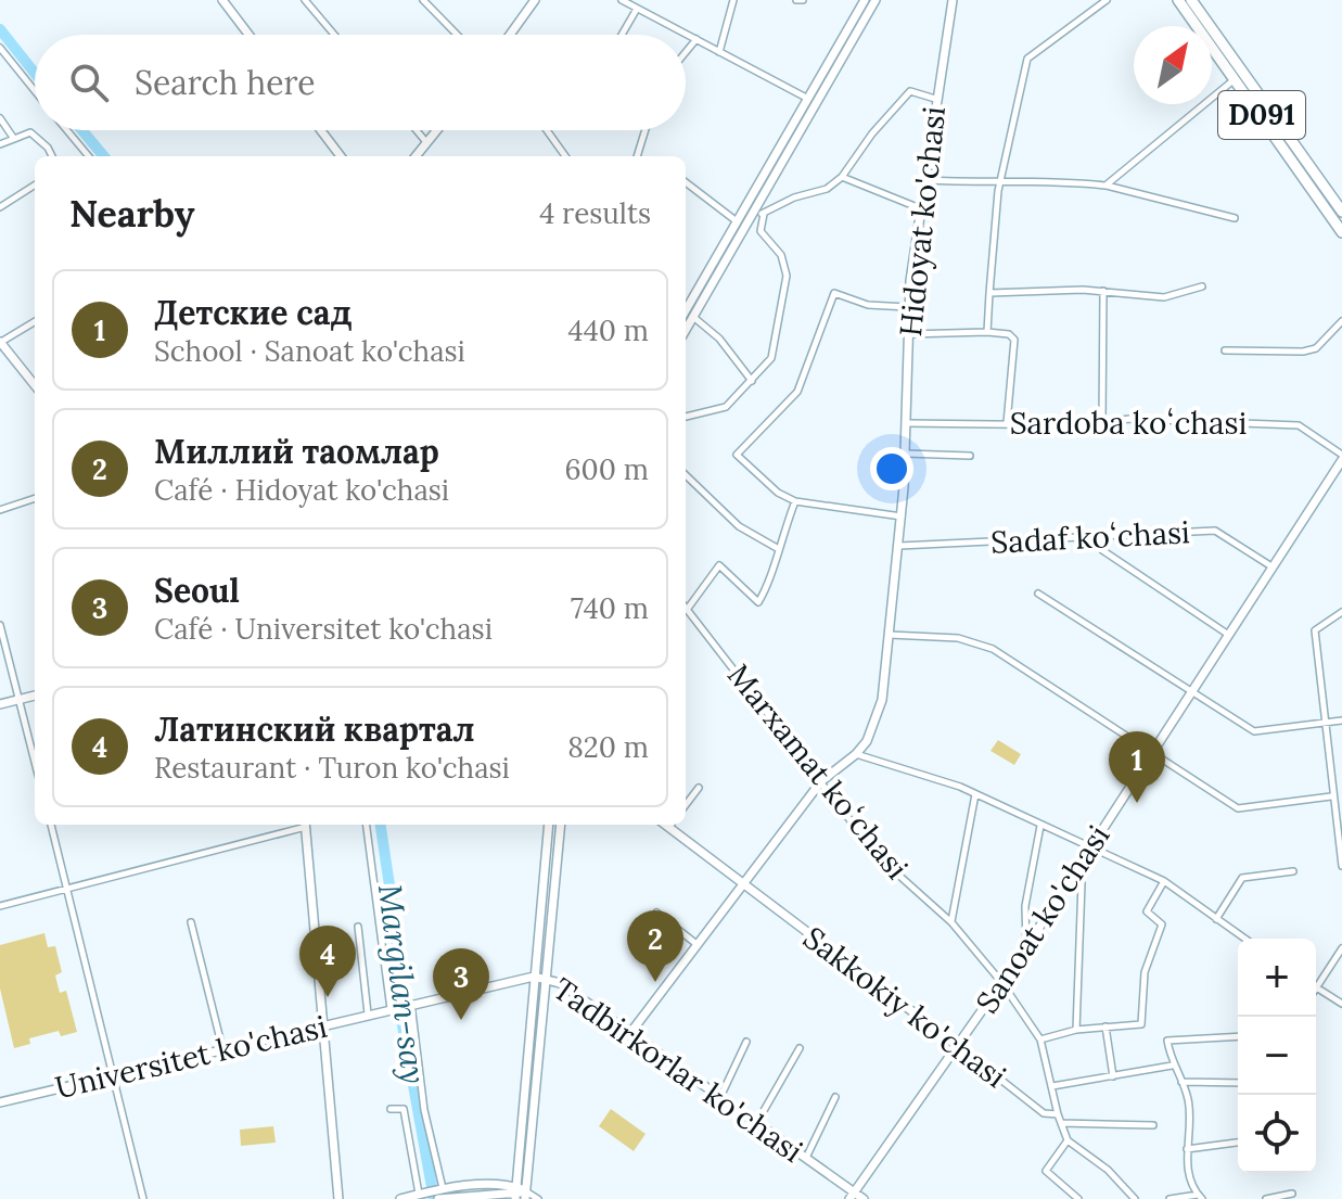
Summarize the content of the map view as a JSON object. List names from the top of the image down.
{
  "streets": {
    "highway": ["D091"],
    "main road": [
      "Hidoyat ko'chasi",
      "Sanoat ko'chasi",
      "Sakkokiy ko'chasi",
      "Universitet ko'chasi",
      "Tadbirkorlar ko'chasi"
    ],
    "street": ["Sardoba koʻchasi", "Sadaf koʻchasi", "Marxamat koʻchasi"]
  },
  "crossings": [
    ["Hidoyat ko'chasi", "Sardoba koʻchasi"],
    ["Hidoyat ko'chasi", "Sadaf koʻchasi"],
    ["Hidoyat ko'chasi", "Marxamat koʻchasi"],
    ["Hidoyat ko'chasi", "Sakkokiy ko'chasi"],
    ["Hidoyat ko'chasi", "Tadbirkorlar ko'chasi"],
    ["Sardoba koʻchasi", "Sanoat ko'chasi"],
    ["Sadaf koʻchasi", "Sanoat ko'chasi"],
    ["Marxamat koʻchasi", "Sanoat ko'chasi"],
    ["Marxamat koʻchasi", "Sakkokiy ko'chasi"],
    ["Sanoat ko'chasi", "Sakkokiy ko'chasi"],
    ["Sanoat ko'chasi", "Tadbirkorlar ko'chasi"],
    ["Universitet ko'chasi", "Tadbirkorlar ko'chasi"]
  ],
  "water": ["Margilan-say"],
  "north": "top right",
  "page": {
    "search": "Search here",
    "heading": ["Nearby", "4 results"],
    "list": [
      {
        "mark": "1",
        "name": "Детские сад",
        "note": "School · Sanoat ko'chasi",
        "value": "440 m"
      },
      {
        "mark": "2",
        "name": "Миллий таомлар",
        "note": "Café · Hidoyat ko'chasi",
        "value": "600 m"
      },
      {
        "mark": "3",
        "name": "Seoul",
        "note": "Café · Universitet ko'chasi",
        "value": "740 m"
      },
      {
        "mark": "4",
        "name": "Латинский квартал",
        "note": "Restaurant · Turon ko'chasi",
        "value": "820 m"
      }
    ],
    "pins": [
      "1",
      "2",
      "4",
      "3"
    ],
    "map_buttons": ["+", "−"]
  }
}
